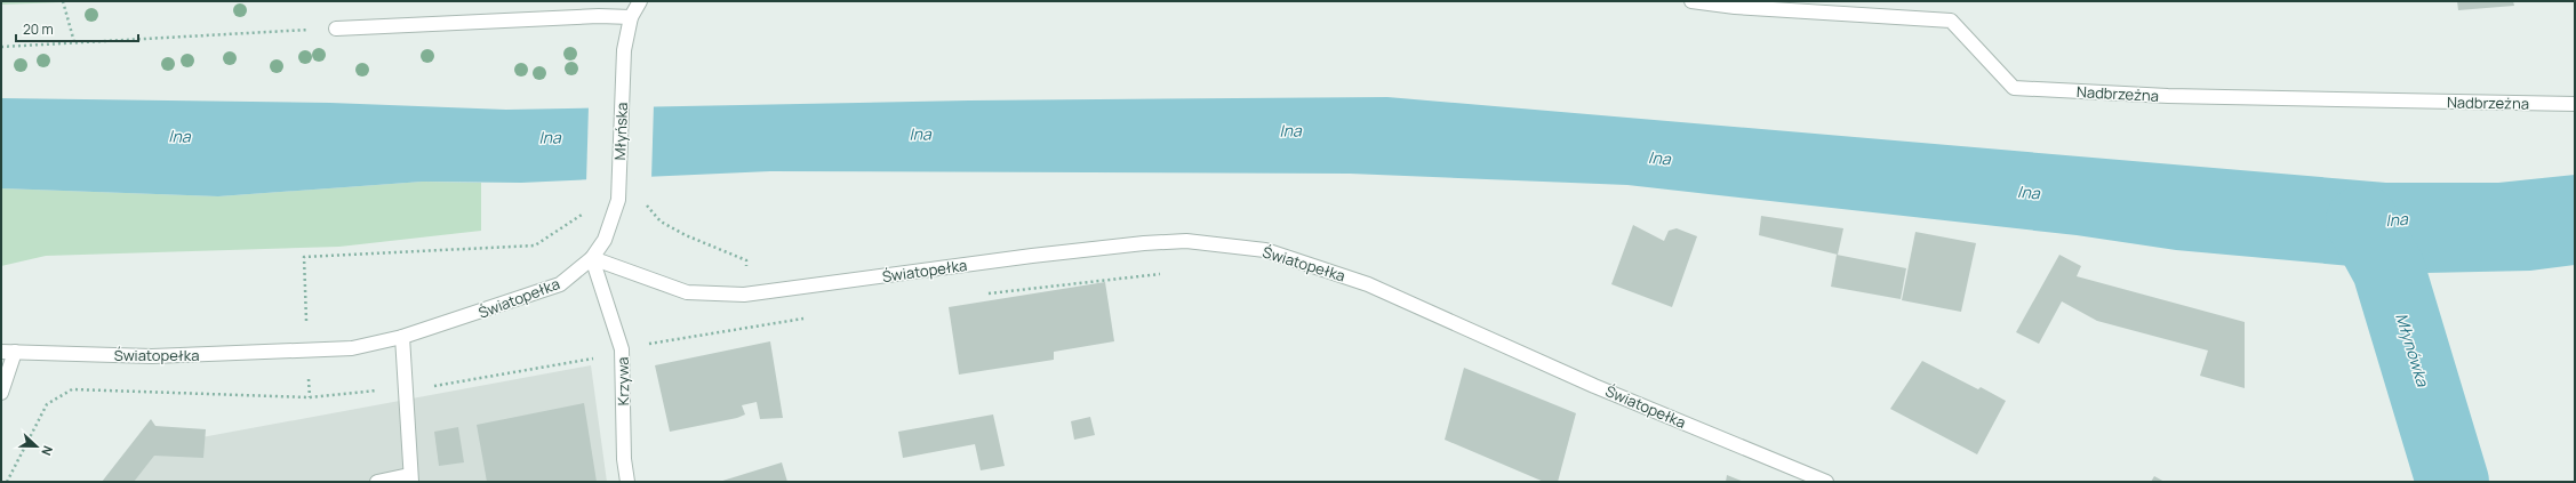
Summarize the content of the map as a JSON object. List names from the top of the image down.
{
  "streets": {
    "street": [
      "Nadbrzeżna",
      "Młyńska",
      "Światopełka",
      "Krzywa"
    ]
  },
  "crossings": [
    ["Młyńska", "Światopełka"],
    ["Młyńska", "Krzywa"],
    ["Światopełka", "Krzywa"]
  ],
  "water": ["Ina", "Młynówka"],
  "scale_bar": "20 m",
  "north": "right"
}
